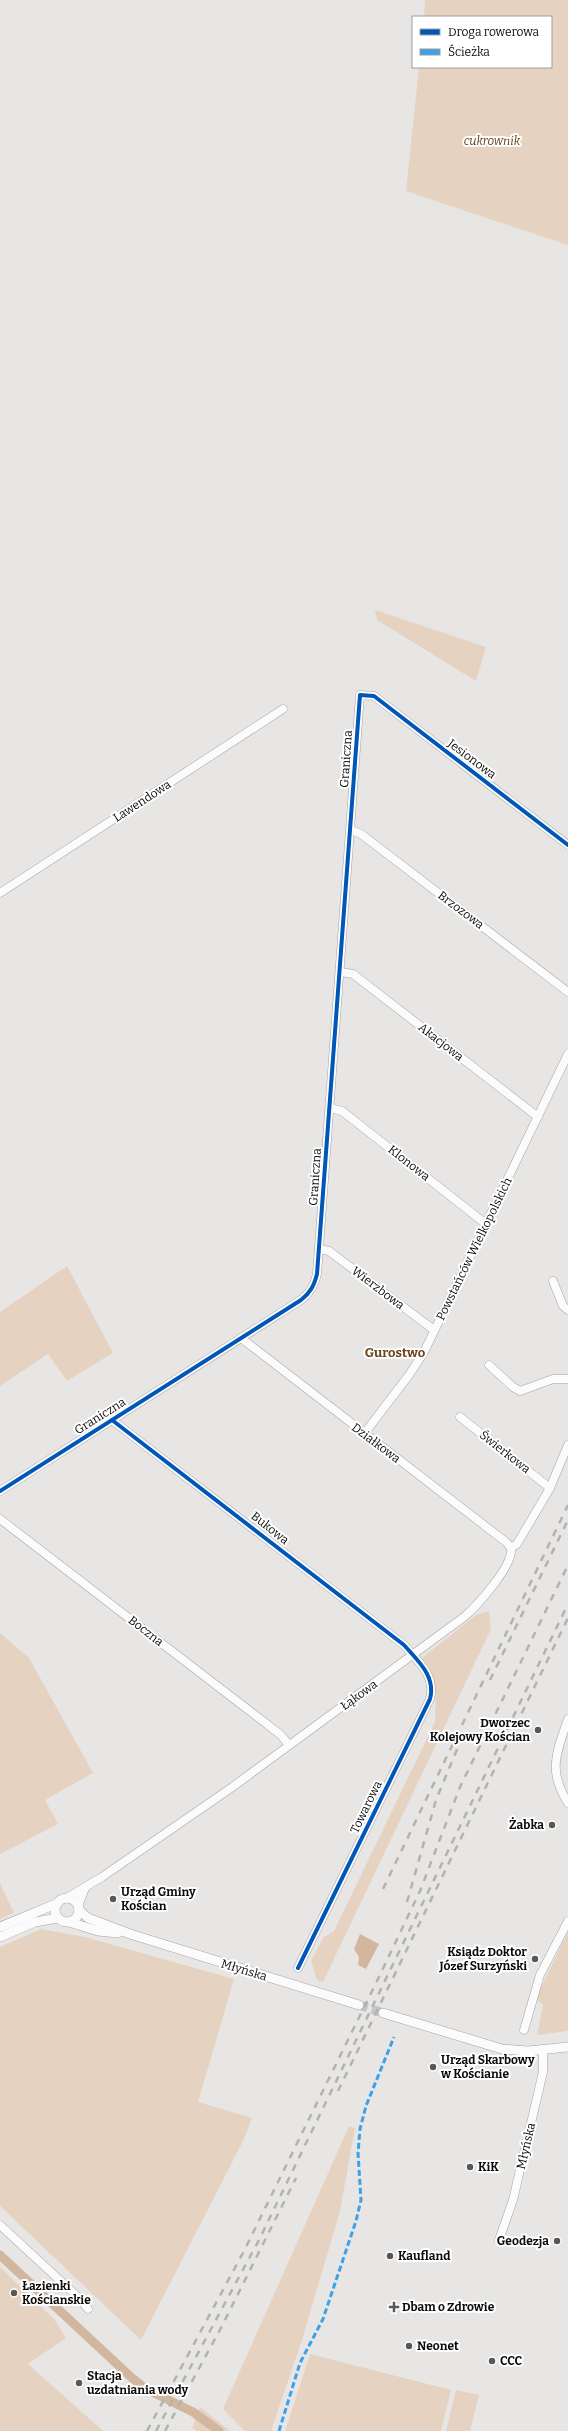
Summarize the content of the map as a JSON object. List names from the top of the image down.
{
  "streets": {
    "street": [
      "Graniczna",
      "Jesionowa",
      "Lawendowa",
      "Brzozowa",
      "Akacjowa",
      "Klonowa",
      "Powstańców Wielkopolskich",
      "Wierzbowa",
      "Działkowa",
      "Świerkowa",
      "Bukowa",
      "Boczna",
      "Łąkowa",
      "Towarowa",
      "Młyńska"
    ]
  },
  "crossings": [
    ["Graniczna", "Jesionowa"],
    ["Graniczna", "Brzozowa"],
    ["Graniczna", "Akacjowa"],
    ["Graniczna", "Klonowa"],
    ["Graniczna", "Wierzbowa"],
    ["Graniczna", "Działkowa"],
    ["Graniczna", "Bukowa"],
    ["Akacjowa", "Powstańców Wielkopolskich"],
    ["Klonowa", "Powstańców Wielkopolskich"],
    ["Powstańców Wielkopolskich", "Wierzbowa"],
    ["Powstańców Wielkopolskich", "Działkowa"],
    ["Działkowa", "Łąkowa"],
    ["Świerkowa", "Łąkowa"],
    ["Bukowa", "Łąkowa"],
    ["Bukowa", "Towarowa"],
    ["Boczna", "Łąkowa"],
    ["Łąkowa", "Towarowa"],
    ["Łąkowa", "Młyńska"]
  ],
  "districts": ["Gurostwo"],
  "parks": ["cukrownik"],
  "places": {
    "other": [
      "Dworzec Kolejowy Kościan",
      "Żabka",
      "Urząd Gminy Kościan",
      "Ksiądz Doktor Józef Surzyński",
      "Urząd Skarbowy w Kościanie",
      "KiK",
      "Geodezja",
      "Kaufland",
      "Łazienki Kościanskie",
      "Neonet",
      "CCC",
      "Stacja uzdatniania wody"
    ],
    "health": ["Dbam o Zdrowie"]
  },
  "legend": ["Droga rowerowa", "Ścieżka"]
}
